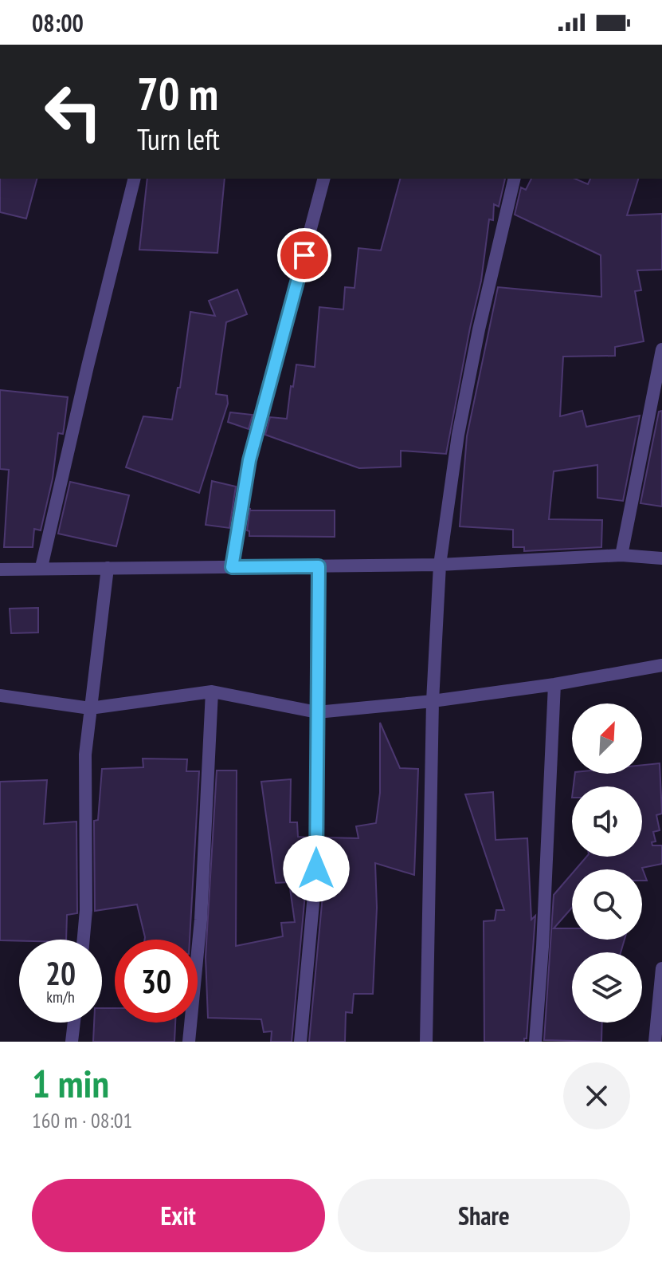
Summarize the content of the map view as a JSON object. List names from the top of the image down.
{
  "north": "top right",
  "page": {
    "status": "08:00",
    "turn": ["70 m", "Turn left"],
    "speed": "20 km/h",
    "limit": "30",
    "heading": ["1 min", "160 m · 08:01"],
    "buttons": ["Exit", "Share"]
  }
}
